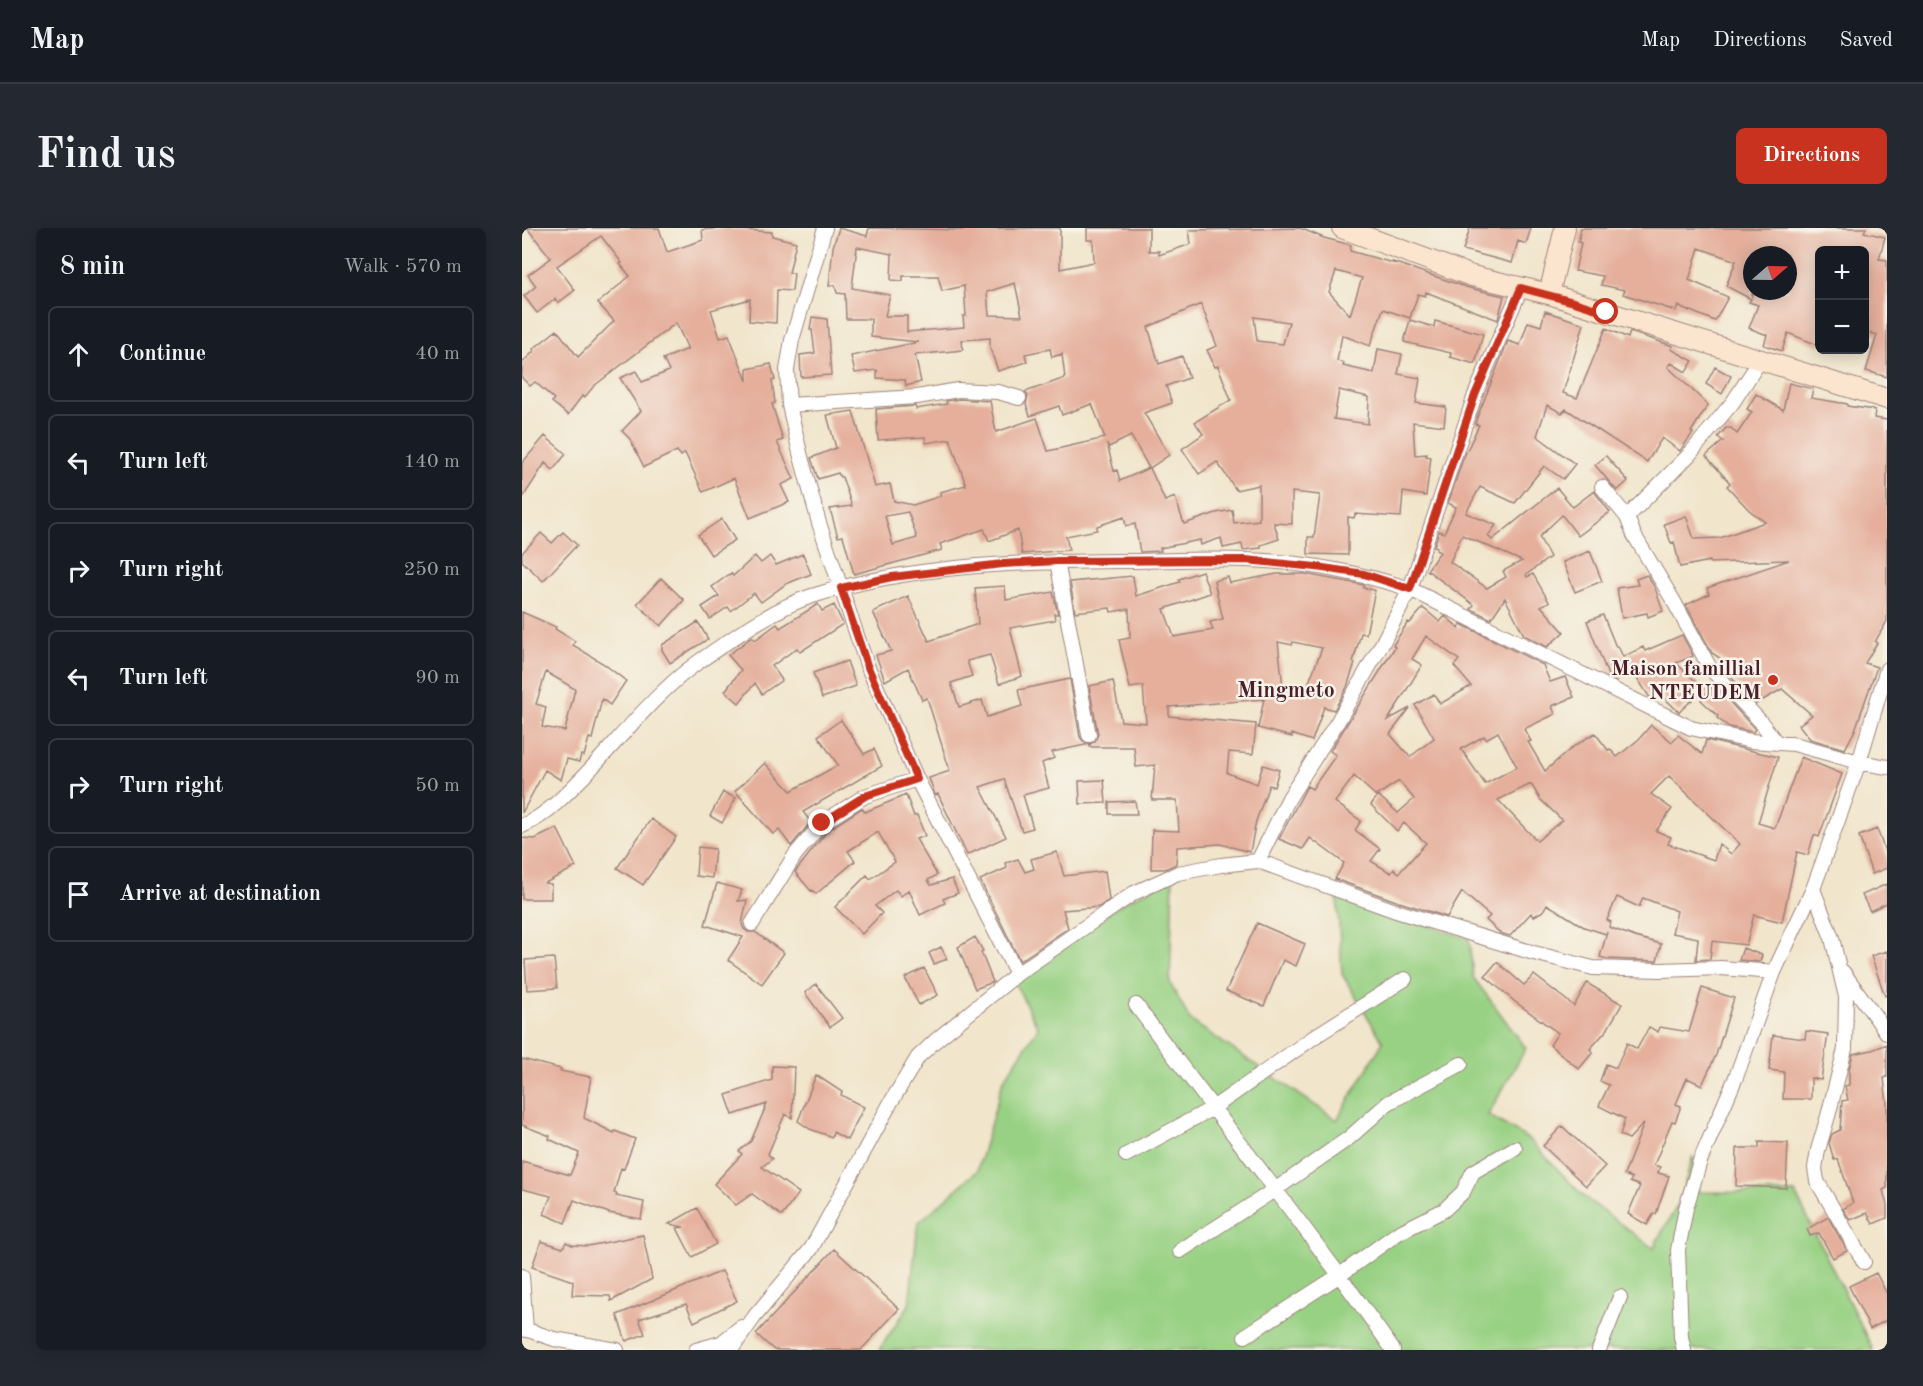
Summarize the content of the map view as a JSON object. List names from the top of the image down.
{
  "districts": ["Mingmeto"],
  "places": ["Maison famillial NTEUDEM"],
  "north": "right",
  "page": {
    "header": "Map",
    "nav": ["Map", "Directions", "Saved"],
    "buttons": "Directions",
    "title": "Find us",
    "heading": ["8 min", "Walk · 570 m"],
    "map_buttons": ["+", "−"],
    "list": [
      ["Continue", "40 m"],
      ["Turn left", "140 m"],
      ["Turn right", "250 m"],
      ["Turn left", "90 m"],
      ["Turn right", "50 m"],
      "Arrive at destination"
    ]
  }
}
